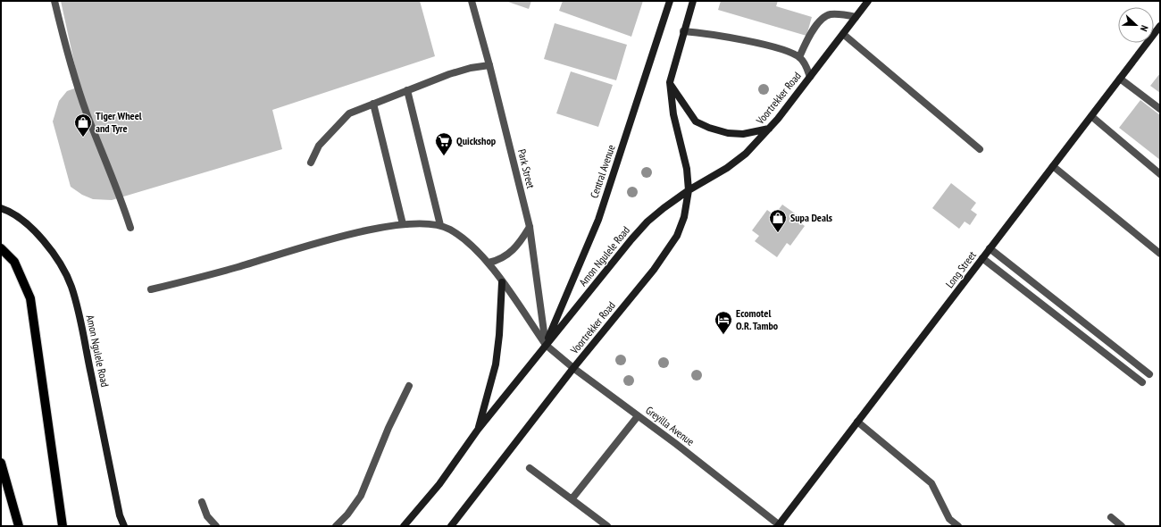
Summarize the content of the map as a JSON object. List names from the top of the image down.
{
  "streets": {
    "main road": [
      "Voortrekker Road",
      "Central Avenue",
      "Amon Ngulele Road",
      "Long Street"
    ],
    "street": ["Park Street", "Greyilla Avenue"]
  },
  "crossings": [
    ["Voortrekker Road", "Amon Ngulele Road"],
    ["Voortrekker Road", "Greyilla Avenue"],
    ["Park Street", "Central Avenue"],
    ["Park Street", "Amon Ngulele Road"],
    ["Park Street", "Greyilla Avenue"],
    ["Central Avenue", "Amon Ngulele Road"],
    ["Central Avenue", "Greyilla Avenue"],
    ["Amon Ngulele Road", "Greyilla Avenue"],
    ["Long Street", "Greyilla Avenue"]
  ],
  "places": {
    "shop": ["Tiger Wheel and Tyre", "Supa Deals"],
    "supermarket": ["Quickshop"],
    "hotel": ["Ecomotel O.R. Tambo"]
  },
  "north": "right"
}
